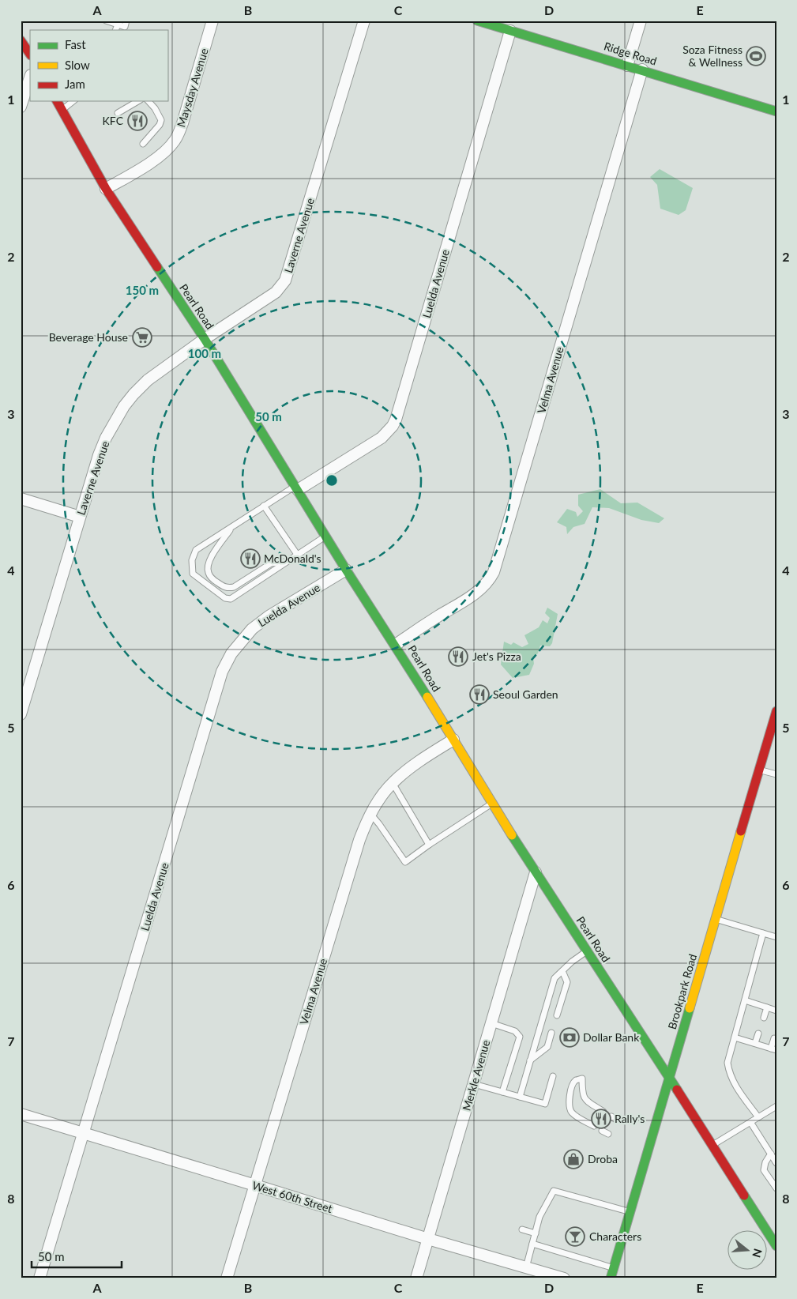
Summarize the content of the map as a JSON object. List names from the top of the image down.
{
  "streets": {
    "main road": ["Ridge Road", "Pearl Road", "Brookpark Road"],
    "street": [
      "Maysday Avenue",
      "Laverne Avenue",
      "Luelda Avenue",
      "Velma Avenue",
      "Merkle Avenue",
      "West 60th Street"
    ]
  },
  "crossings": [
    ["Ridge Road", "Luelda Avenue"],
    ["Ridge Road", "Velma Avenue"],
    ["Maysday Avenue", "Pearl Road"],
    ["Laverne Avenue", "Pearl Road"],
    ["Luelda Avenue", "Pearl Road"],
    ["Luelda Avenue", "West 60th Street"],
    ["Pearl Road", "Velma Avenue"],
    ["Pearl Road", "Brookpark Road"],
    ["Pearl Road", "Merkle Avenue"],
    ["Velma Avenue", "West 60th Street"],
    ["Merkle Avenue", "West 60th Street"]
  ],
  "places": {
    "sports": ["Soza Fitness & Wellness"],
    "restaurant": [
      "KFC",
      "McDonald's",
      "Jet's Pizza",
      "Seoul Garden",
      "Rally's"
    ],
    "supermarket": ["Beverage House"],
    "bank": ["Dollar Bank"],
    "shop": ["Droba"],
    "bar": ["Characters"]
  },
  "legend": ["Fast", "Slow", "Jam"],
  "scale_bar": "50 m",
  "north": "right",
  "grid": {
    "columns": [
      "A",
      "B",
      "C",
      "D",
      "E"
    ],
    "rows": [
      "1",
      "2",
      "3",
      "4",
      "5",
      "6",
      "7",
      "8"
    ]
  },
  "rings": ["150 m", "100 m", "50 m"]
}
